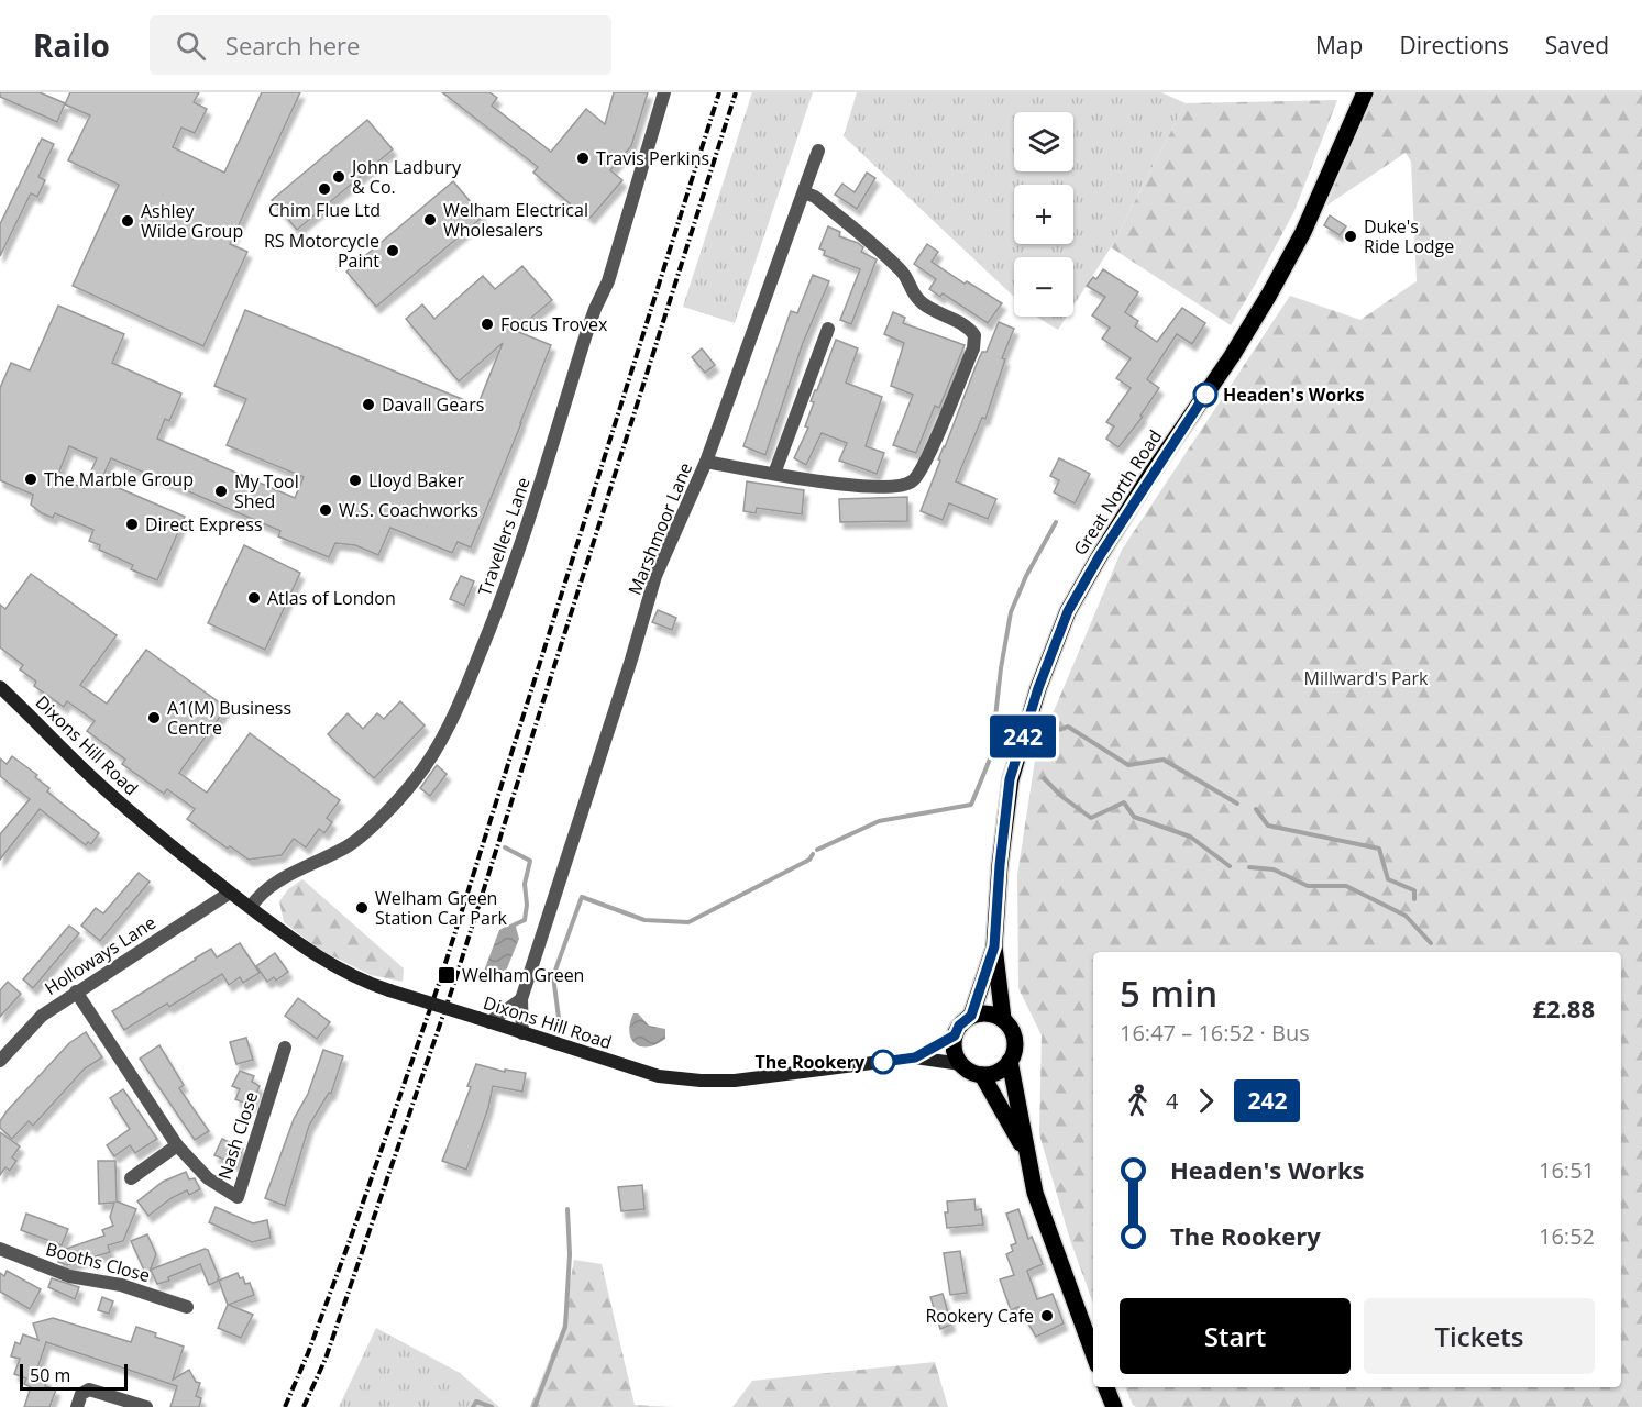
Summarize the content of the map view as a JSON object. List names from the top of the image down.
{
  "streets": {
    "main road": ["Great North Road"],
    "street": [
      "Marshmoor Lane",
      "Travellers Lane",
      "Dixons Hill Road",
      "Holloways Lane",
      "Nash Close",
      "Booths Close"
    ]
  },
  "crossings": [
    ["Great North Road", "Dixons Hill Road"],
    ["Marshmoor Lane", "Dixons Hill Road"],
    ["Travellers Lane", "Dixons Hill Road"],
    ["Dixons Hill Road", "Holloways Lane"],
    ["Holloways Lane", "Nash Close"]
  ],
  "parks": ["Millward's Park"],
  "places": {
    "other": [
      "Travis Perkins",
      "John Ladbury & Co.",
      "Chim Flue Ltd",
      "Welham Electrical Wholesalers",
      "Ashley Wilde Group",
      "Duke's Ride Lodge",
      "RS Motorcycle Paint",
      "Focus Trovex",
      "Headen's Works",
      "Davall Gears",
      "The Marble Group",
      "Lloyd Baker",
      "My Tool Shed",
      "W.S. Coachworks",
      "Direct Express",
      "Atlas of London",
      "A1(M) Business Centre",
      "Welham Green Station Car Park",
      "The Rookery",
      "Rookery Cafe"
    ],
    "transit": ["Welham Green"]
  },
  "lines": ["bus line 242"],
  "scale_bar": "50 m",
  "page": {
    "header": "Railo",
    "search": "Search here",
    "nav": ["Map", "Directions", "Saved"],
    "on_map": "242",
    "map_buttons": ["+", "−"],
    "heading": ["5 min", "16:47 – 16:52 · Bus", "£2.88"],
    "legs": ["4", "242"],
    "list": [
      {
        "name": "Headen's Works",
        "value": "16:51"
      },
      {
        "name": "The Rookery",
        "value": "16:52"
      }
    ],
    "buttons": ["Start", "Tickets"],
    "scale": "50 m"
  }
}
